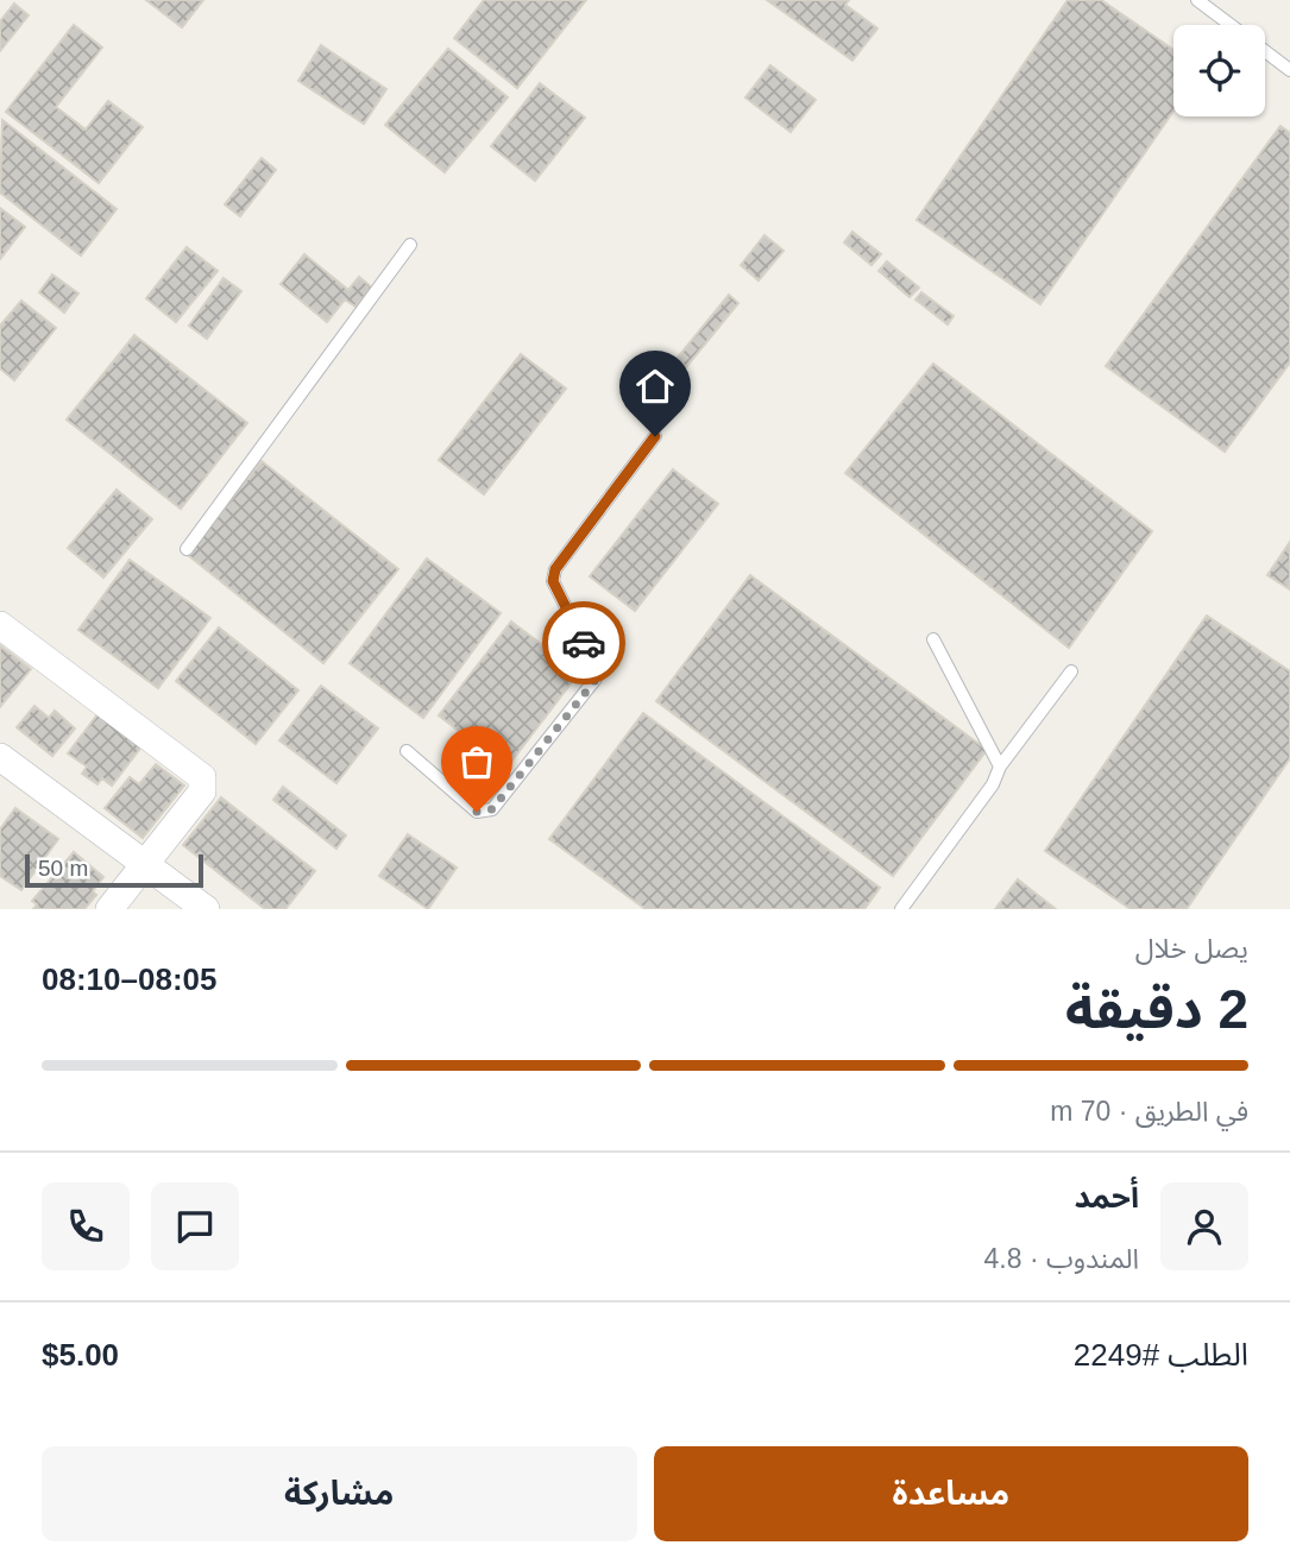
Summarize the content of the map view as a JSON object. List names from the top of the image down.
{
  "scale_bar": "50 m",
  "page": {
    "scale": "50 m",
    "heading": ["2 دقيقة", "يصل خلال", "08:05–08:10"],
    "panel": [
      "أحمد",
      "المندوب · 4.8",
      "الطلب #2249",
      "$5.00"
    ],
    "bar": "في الطريق · 70 m",
    "buttons": ["مساعدة", "مشاركة"]
  }
}
